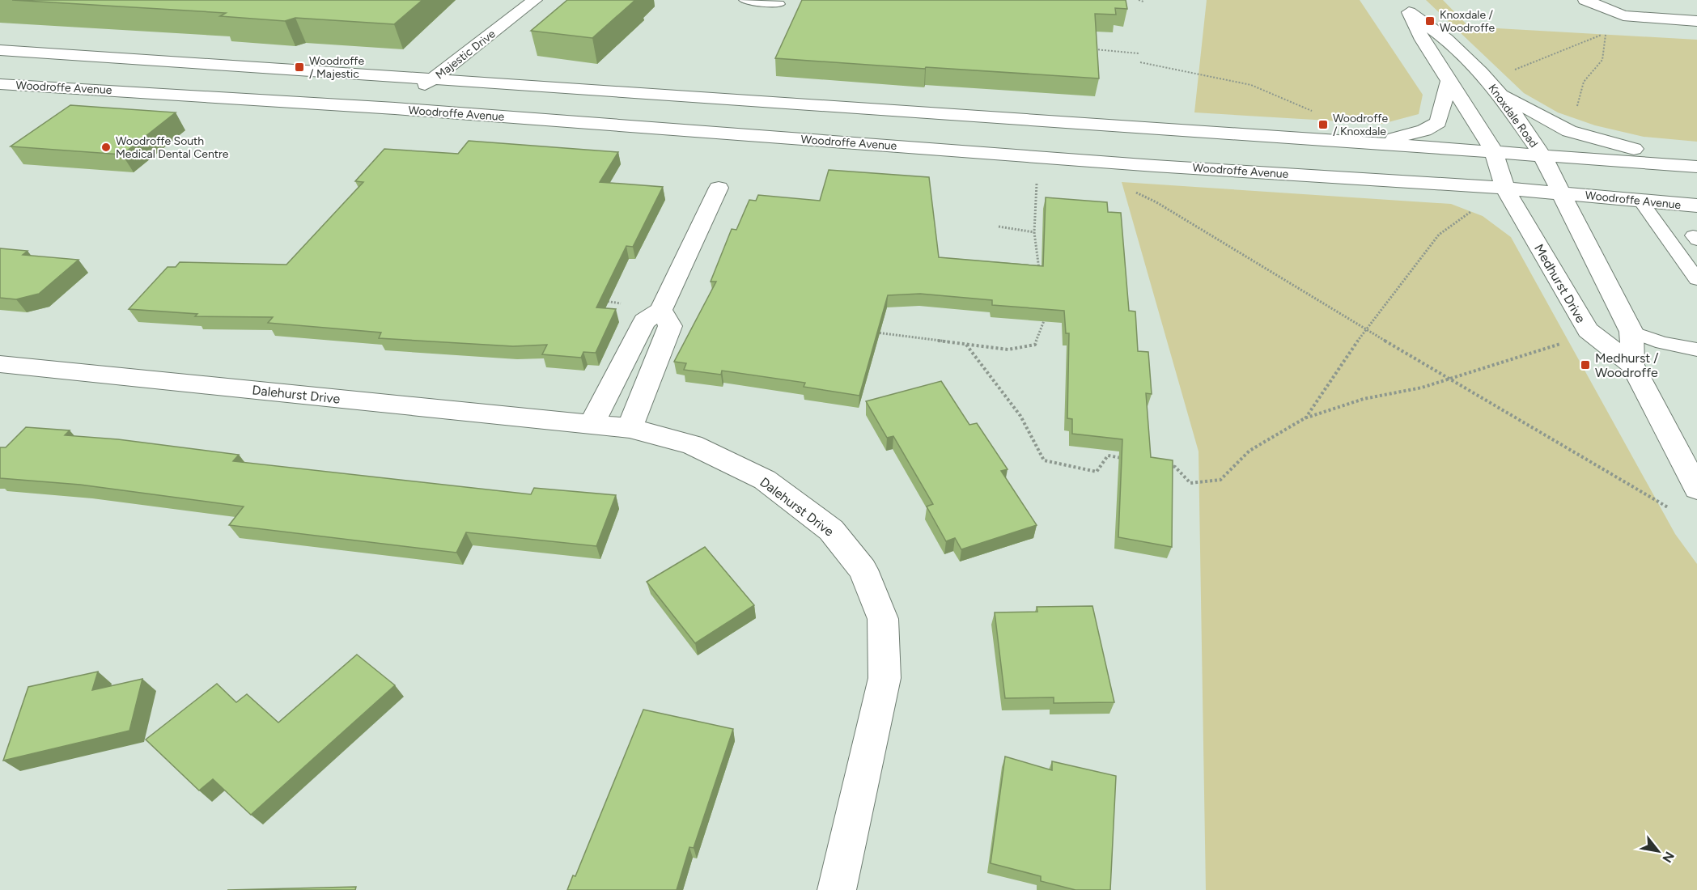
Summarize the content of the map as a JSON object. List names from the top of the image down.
{
  "streets": {
    "main road": [
      "Majestic Drive",
      "Woodroffe Avenue",
      "Knoxdale Road",
      "Medhurst Drive",
      "Dalehurst Drive"
    ]
  },
  "crossings": [
    ["Majestic Drive", "Woodroffe Avenue"],
    ["Woodroffe Avenue", "Knoxdale Road"],
    ["Woodroffe Avenue", "Medhurst Drive"],
    ["Knoxdale Road", "Medhurst Drive"]
  ],
  "places": {
    "transit": [
      "Knoxdale / Woodroffe",
      "Woodroffe / Majestic",
      "Woodroffe / Knoxdale",
      "Medhurst / Woodroffe"
    ],
    "other": ["Woodroffe South Medical Dental Centre"]
  },
  "north": "bottom right"
}
